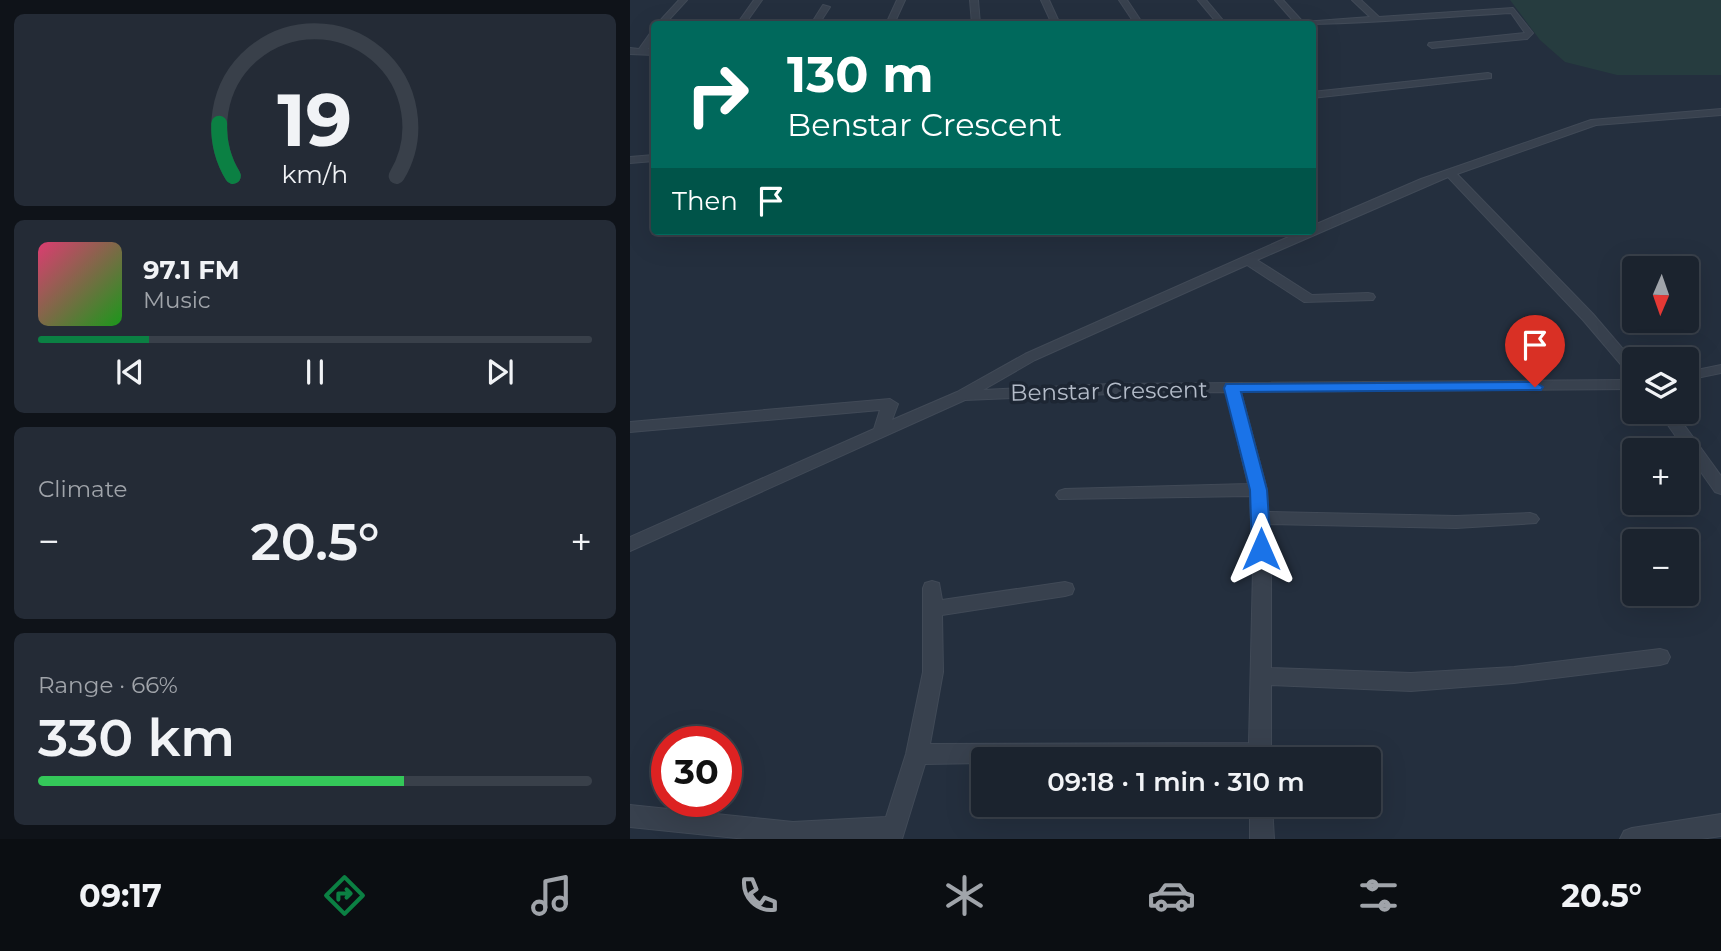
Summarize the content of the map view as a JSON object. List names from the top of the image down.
{
  "streets": {
    "street": ["Benstar Crescent"]
  },
  "north": "bottom",
  "page": {
    "turn": ["130 m", "Benstar Crescent"],
    "then": "Then",
    "song": ["97.1 FM", "Music"],
    "map_buttons": ["+", "−"],
    "tile": [
      "Climate",
      ["Range · 66%", "330 km"]
    ],
    "heat": ["−", "20.5°", "+"],
    "limit": "30",
    "trip": "09:18 · 1 min · 310 m",
    "tabs": ["09:17", "20.5°"],
    "gauge": ["19", "km/h"]
  }
}
